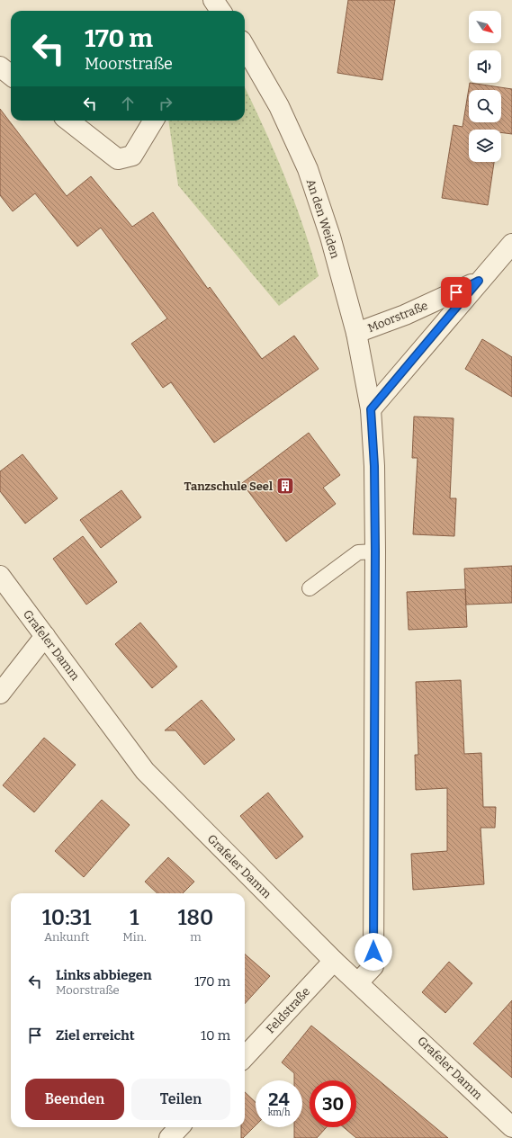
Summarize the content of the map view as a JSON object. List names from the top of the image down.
{
  "streets": {
    "street": [
      "An den Weiden",
      "Moorstraße",
      "Grafeler Damm",
      "Feldstraße"
    ]
  },
  "crossings": [
    ["An den Weiden", "Moorstraße"],
    ["Grafeler Damm", "Feldstraße"]
  ],
  "places": {
    "building": ["Tanzschule Seel"]
  },
  "north": "bottom right",
  "page": {
    "turn": ["170 m", "Moorstraße"],
    "eta": [
      "10:31",
      "Ankunft",
      "1",
      "Min.",
      "180",
      "m"
    ],
    "list": [
      {
        "name": "Links abbiegen",
        "note": "Moorstraße",
        "value": "170 m"
      },
      {
        "name": "Ziel erreicht",
        "value": "10 m"
      }
    ],
    "buttons": ["Beenden", "Teilen"],
    "speed": "24 km/h",
    "limit": "30"
  }
}
